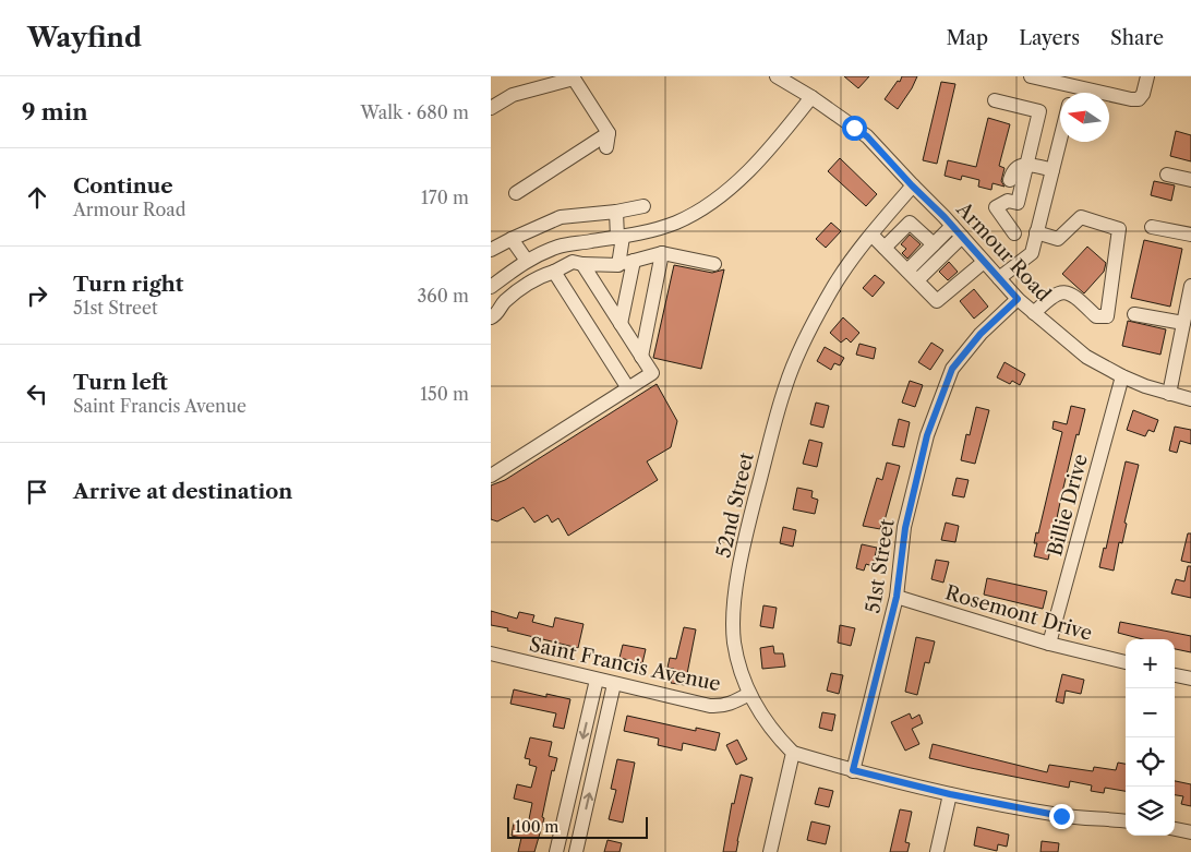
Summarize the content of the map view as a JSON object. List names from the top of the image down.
{
  "streets": {
    "street": [
      "Armour Road",
      "52nd Street",
      "Billie Drive",
      "51st Street",
      "Rosemont Drive",
      "Saint Francis Avenue"
    ]
  },
  "crossings": [
    ["Armour Road", "52nd Street"],
    ["Armour Road", "Billie Drive"],
    ["Armour Road", "51st Street"],
    ["52nd Street", "Saint Francis Avenue"],
    ["Billie Drive", "Rosemont Drive"],
    ["51st Street", "Rosemont Drive"]
  ],
  "scale_bar": "100 m",
  "north": "left",
  "page": {
    "header": "Wayfind",
    "nav": ["Map", "Layers", "Share"],
    "heading": ["9 min", "Walk · 680 m"],
    "list": [
      ["Continue", "Armour Road", "170 m"],
      ["Turn right", "51st Street", "360 m"],
      ["Turn left", "Saint Francis Avenue", "150 m"],
      "Arrive at destination"
    ],
    "map_buttons": ["+", "−"],
    "scale": "100 m"
  }
}
